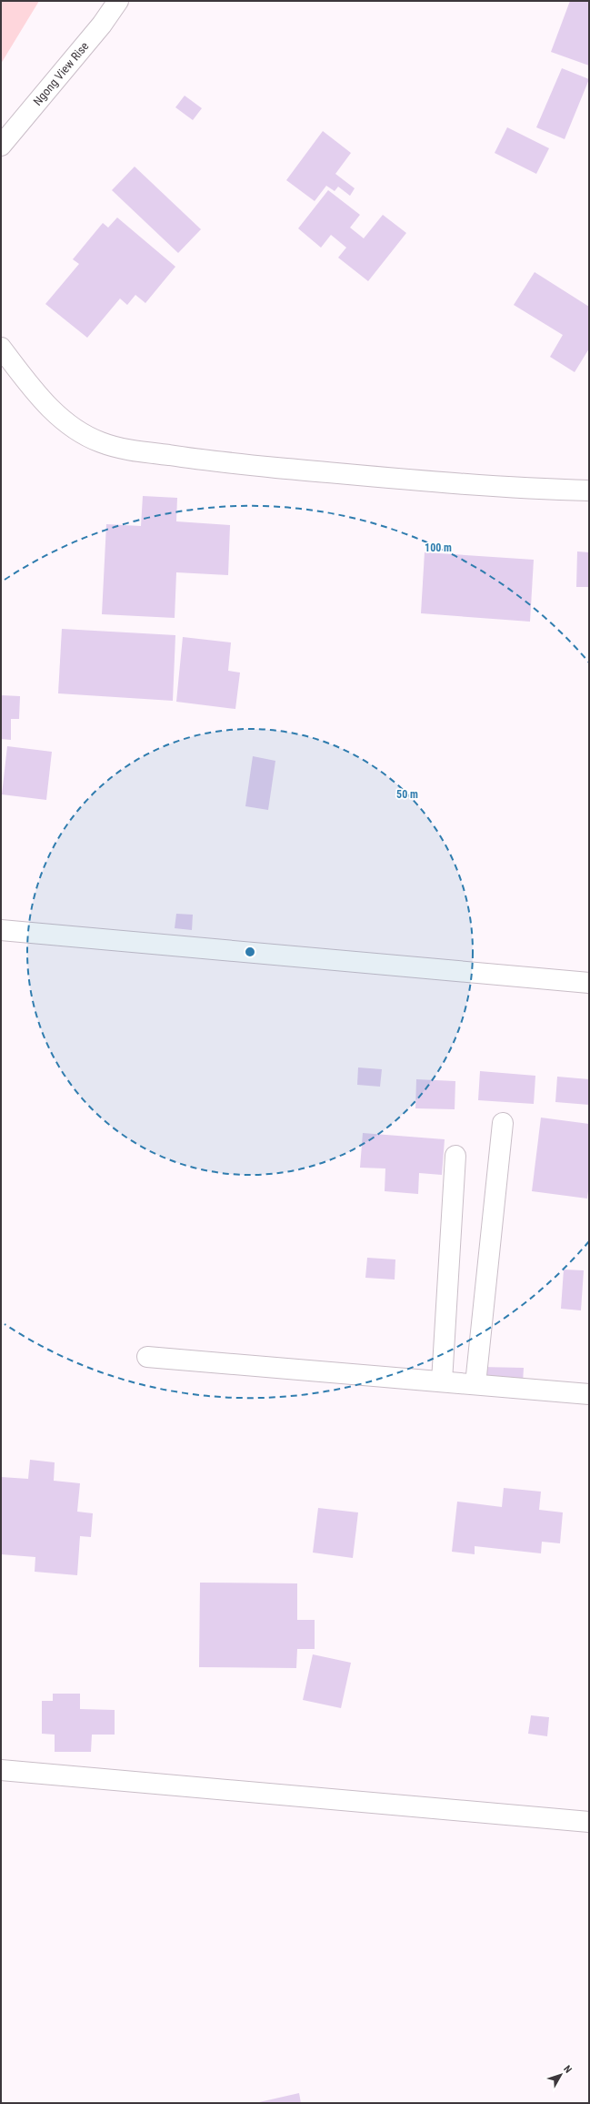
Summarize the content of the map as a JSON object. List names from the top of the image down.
{
  "streets": {
    "street": ["Ngong View Rise"]
  },
  "north": "top right",
  "rings": ["100 m", "50 m"]
}
